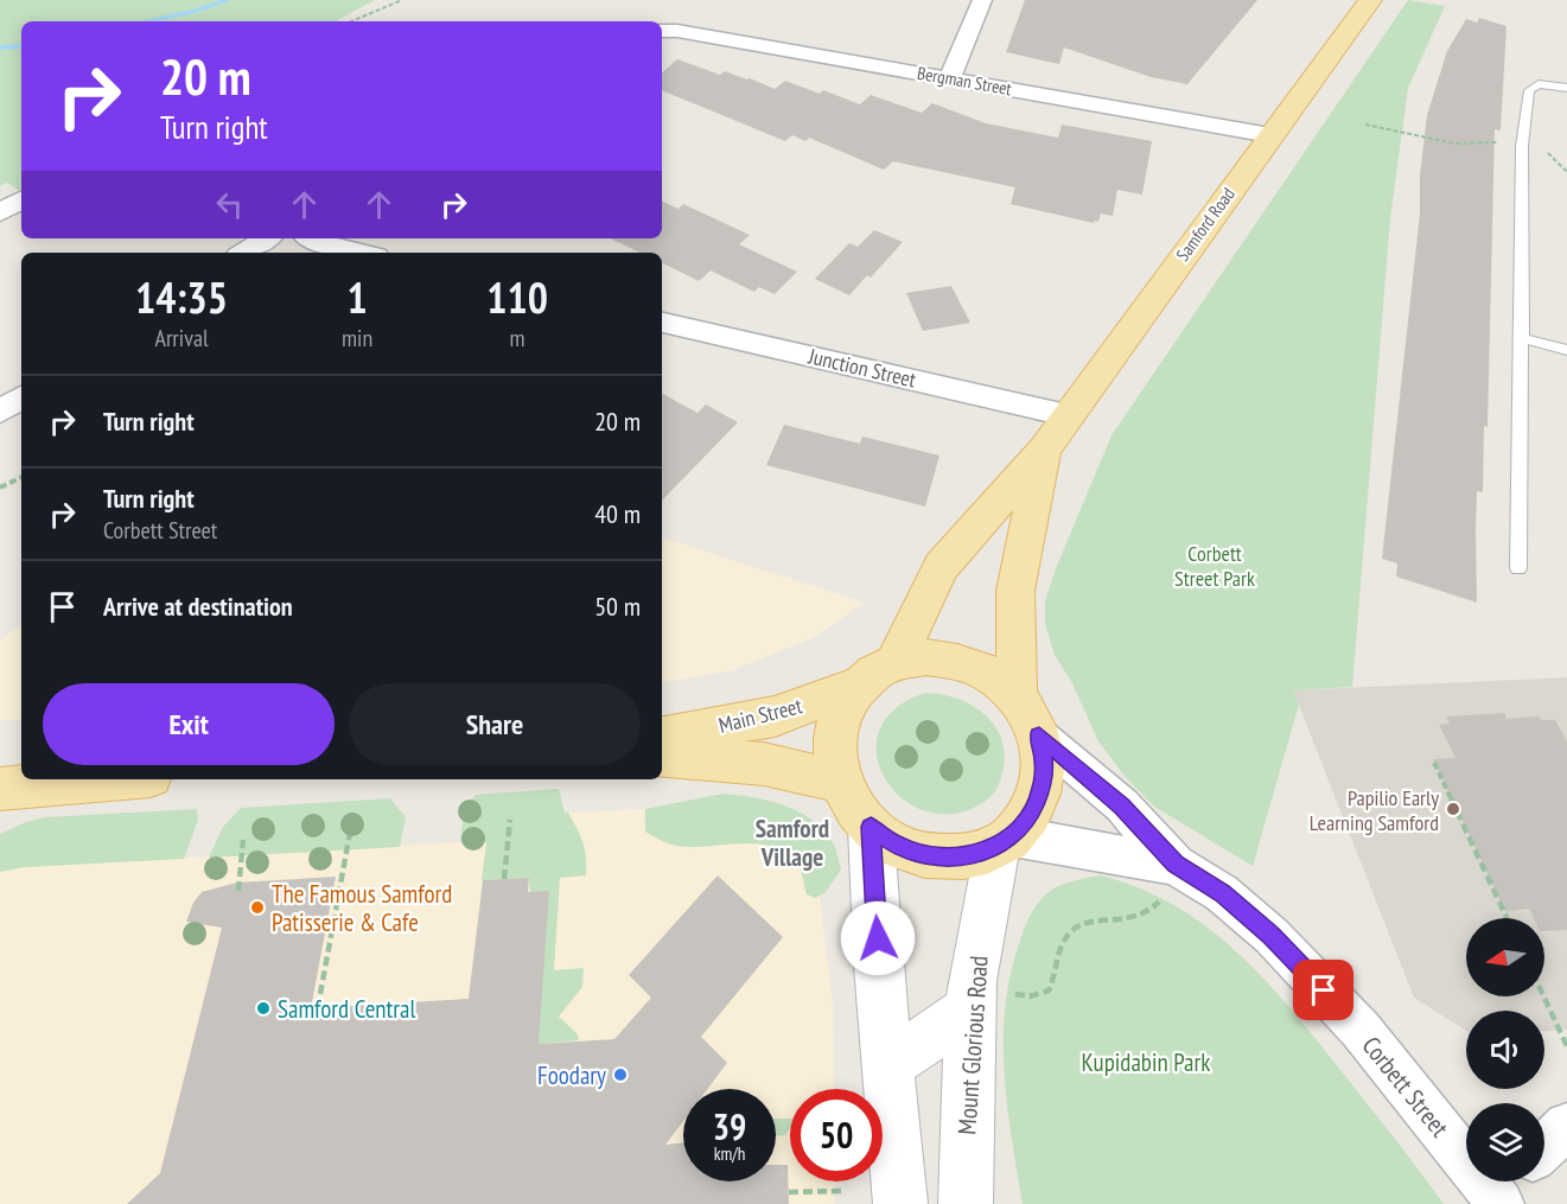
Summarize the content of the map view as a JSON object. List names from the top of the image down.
{
  "streets": {
    "main road": ["Samford Road", "Main Street", "Mount Glorious Road"],
    "street": ["Bergman Street", "Junction Street", "Corbett Street"]
  },
  "crossings": [
    ["Bergman Street", "Samford Road"],
    ["Samford Road", "Junction Street"],
    ["Samford Road", "Main Street"],
    ["Samford Road", "Mount Glorious Road"],
    ["Samford Road", "Corbett Street"],
    ["Main Street", "Mount Glorious Road"],
    ["Main Street", "Corbett Street"],
    ["Mount Glorious Road", "Corbett Street"]
  ],
  "districts": ["Samford Village"],
  "parks": ["Corbett Street Park", "Kupidabin Park"],
  "places": [
    "Papilio Early Learning Samford",
    "The Famous Samford Patisserie & Cafe",
    "Samford Central",
    "Foodary"
  ],
  "north": "left",
  "page": {
    "turn": ["20 m", "Turn right"],
    "eta": [
      "14:35",
      "Arrival",
      "1",
      "min",
      "110",
      "m"
    ],
    "list": [
      {
        "name": "Turn right",
        "value": "20 m"
      },
      {
        "name": "Turn right",
        "note": "Corbett Street",
        "value": "40 m"
      },
      {
        "name": "Arrive at destination",
        "value": "50 m"
      }
    ],
    "buttons": ["Exit", "Share"],
    "speed": "39 km/h",
    "limit": "50"
  }
}
